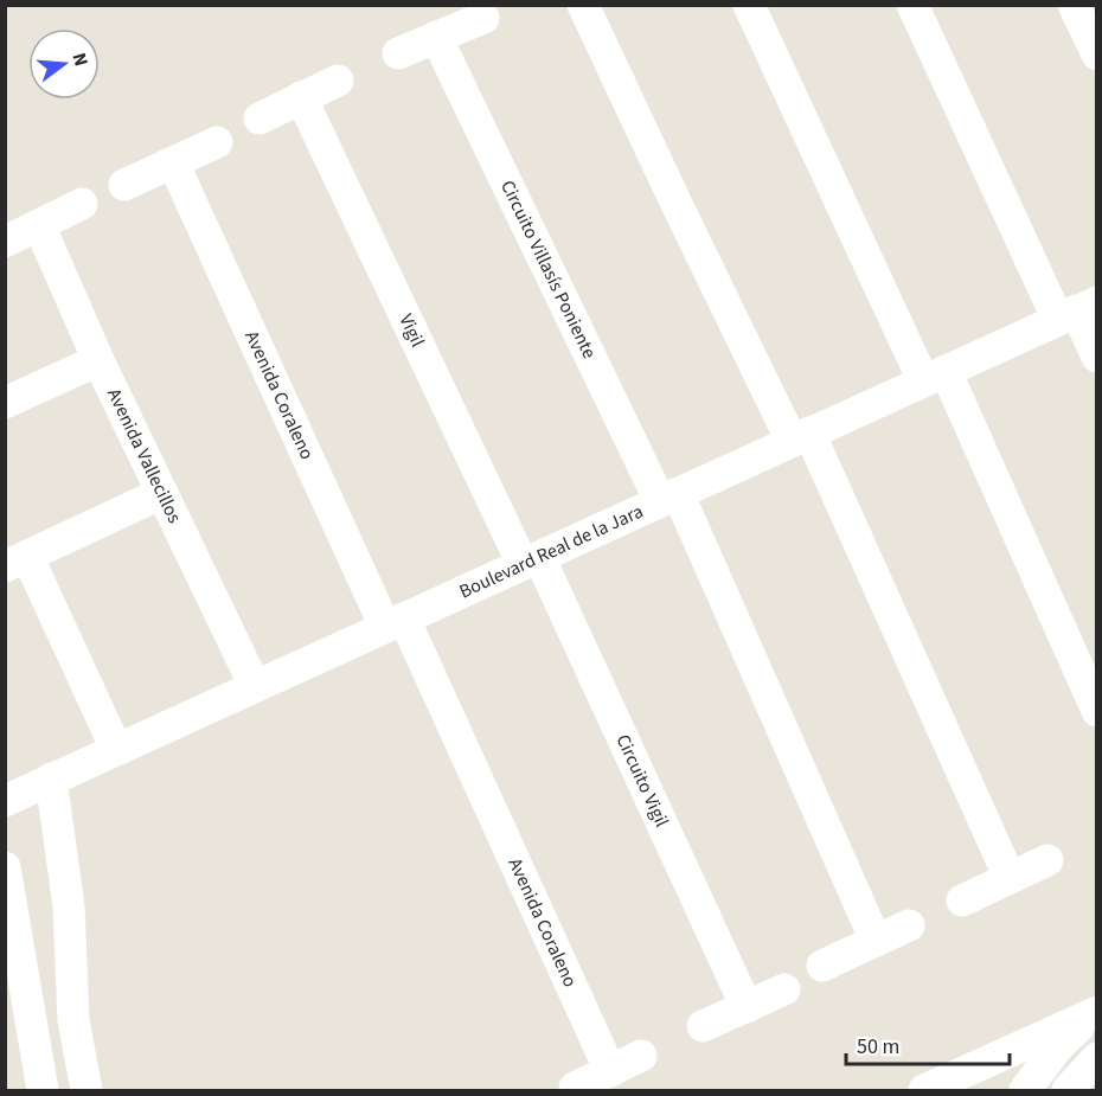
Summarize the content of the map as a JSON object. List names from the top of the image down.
{
  "streets": {
    "street": [
      "Circuito Villasís Poniente",
      "Vigil",
      "Avenida Coraleno",
      "Avenida Vallecillos",
      "Boulevard Real de la Jara",
      "Circuito Vigil"
    ]
  },
  "crossings": [
    ["Circuito Villasís Poniente", "Boulevard Real de la Jara"],
    ["Vigil", "Boulevard Real de la Jara"],
    ["Vigil", "Circuito Vigil"],
    ["Avenida Coraleno", "Boulevard Real de la Jara"],
    ["Avenida Vallecillos", "Boulevard Real de la Jara"],
    ["Boulevard Real de la Jara", "Circuito Vigil"]
  ],
  "scale_bar": "50 m",
  "north": "right"
}
